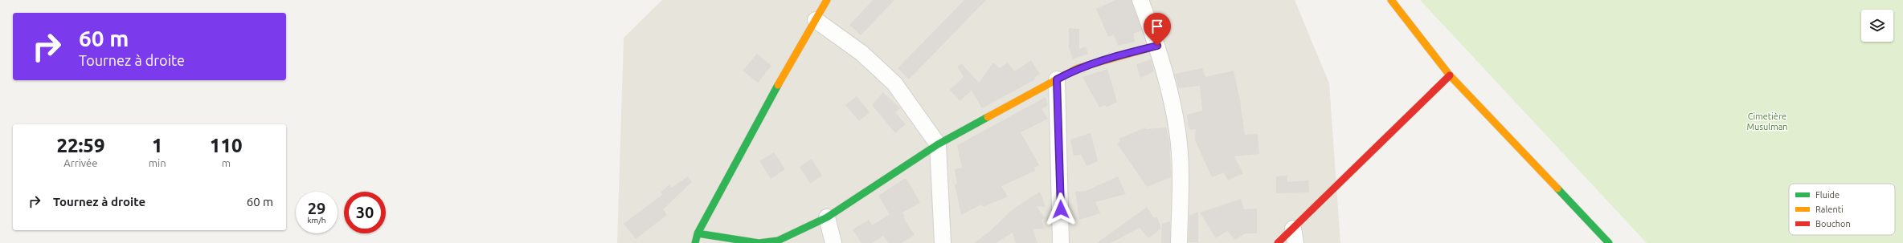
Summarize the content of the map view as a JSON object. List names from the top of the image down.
{
  "parks": ["Cimetière Musulman"],
  "legend": ["Fluide", "Ralenti", "Bouchon"],
  "page": {
    "turn": ["60 m", "Tournez à droite"],
    "eta": [
      "22:59",
      "Arrivée",
      "1",
      "min",
      "110",
      "m"
    ],
    "list": [
      {
        "name": "Tournez à droite",
        "value": "60 m"
      }
    ],
    "speed": "29 km/h",
    "limit": "30"
  }
}
